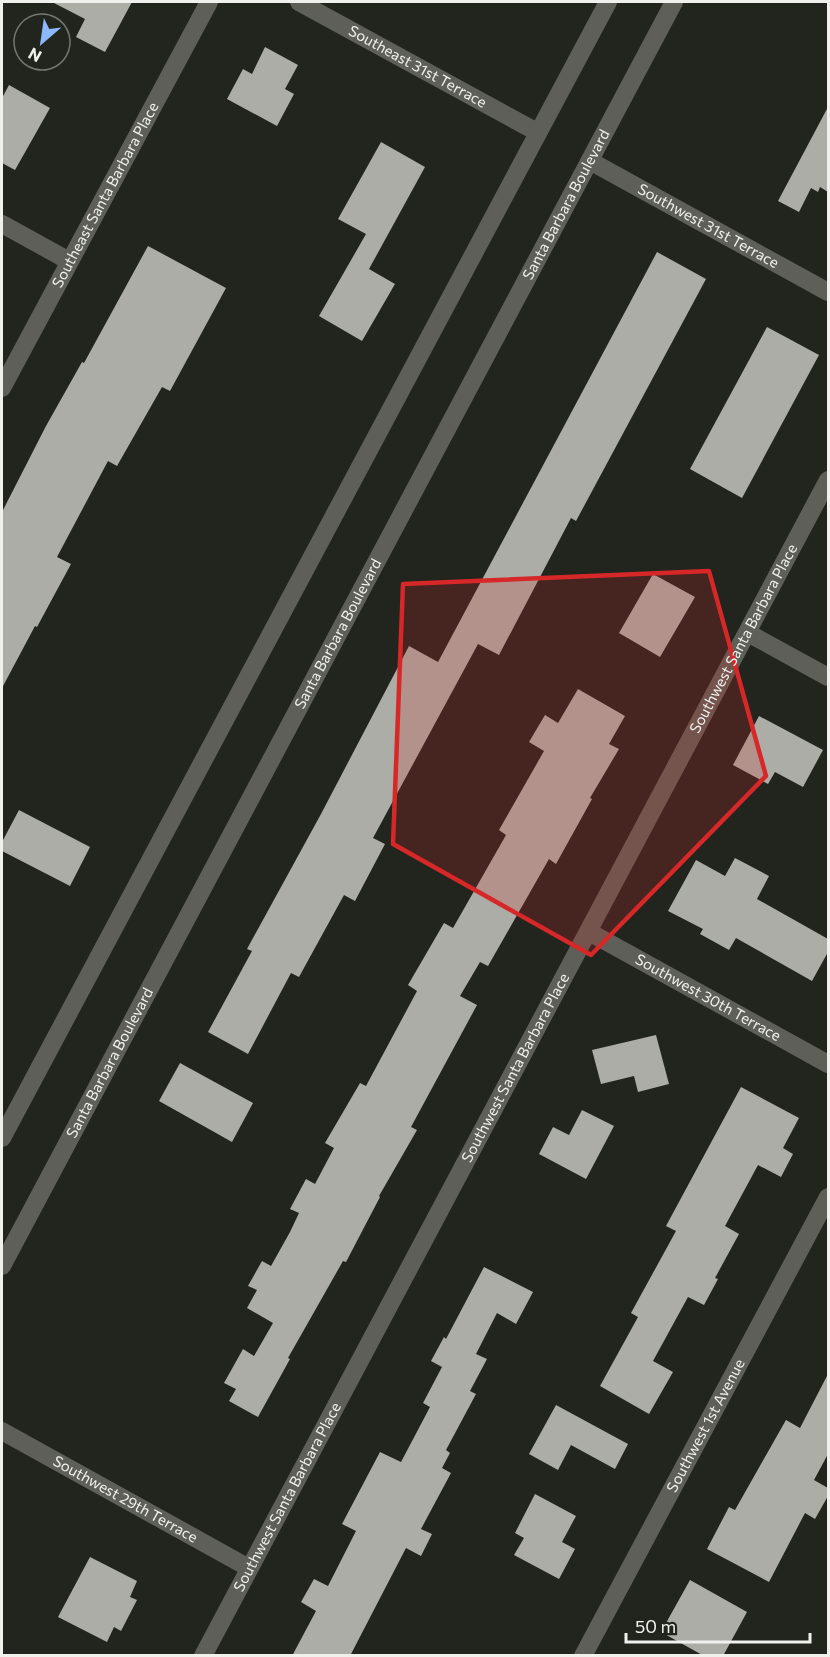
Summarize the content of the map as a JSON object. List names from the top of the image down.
{
  "streets": {
    "street": [
      "Southeast 31st Terrace",
      "Southeast Santa Barbara Place",
      "Santa Barbara Boulevard",
      "Southwest 31st Terrace",
      "Southwest Santa Barbara Place",
      "Southwest 30th Terrace",
      "Southwest 1st Avenue",
      "Southwest 29th Terrace"
    ]
  },
  "crossings": [
    ["Santa Barbara Boulevard", "Southwest 31st Terrace"],
    ["Southwest Santa Barbara Place", "Southwest 30th Terrace"],
    ["Southwest Santa Barbara Place", "Southwest 29th Terrace"]
  ],
  "scale_bar": "50 m",
  "north": "bottom left"
}
